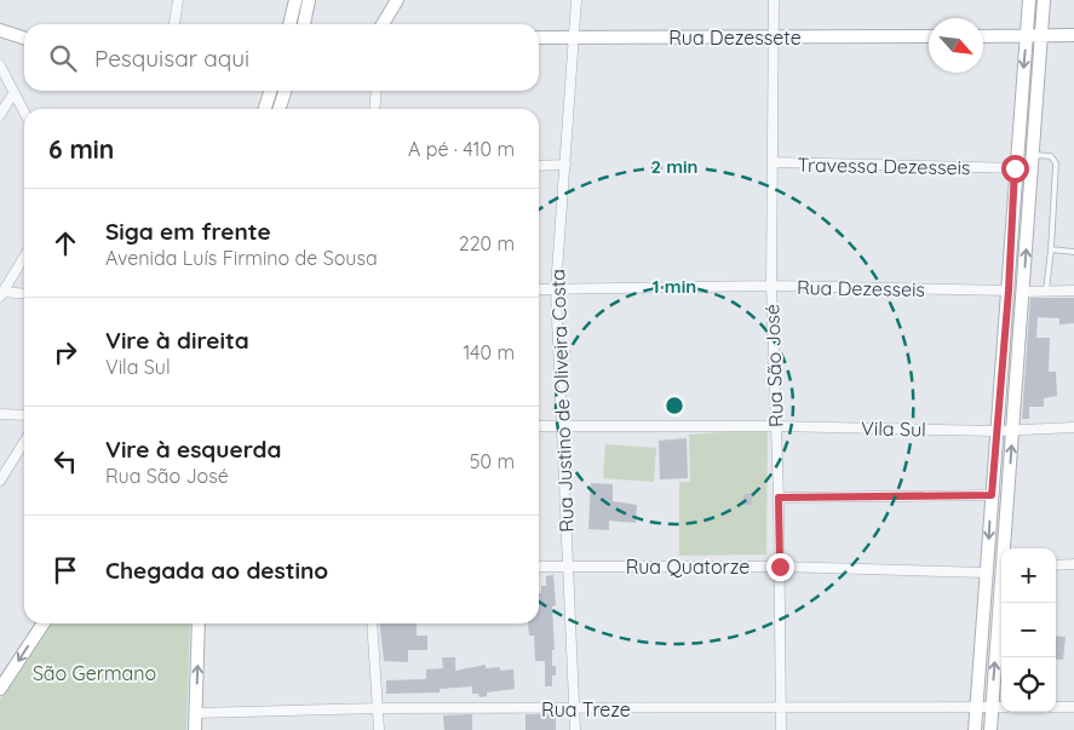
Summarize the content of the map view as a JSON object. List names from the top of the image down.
{
  "streets": {
    "main road": ["Rua Dezessete"],
    "street": [
      "Travessa Dezesseis",
      "Rua Dezesseis",
      "Rua São José",
      "Rua Justino de Oliveira Costa",
      "Vila Sul",
      "Rua Quatorze",
      "Rua Treze"
    ]
  },
  "crossings": [
    ["Rua Dezessete", "Rua São José"],
    ["Rua Dezessete", "Rua Justino de Oliveira Costa"],
    ["Travessa Dezesseis", "Rua São José"],
    ["Rua Dezesseis", "Rua São José"],
    ["Rua Dezesseis", "Rua Justino de Oliveira Costa"],
    ["Rua São José", "Vila Sul"],
    ["Rua São José", "Rua Quatorze"],
    ["Rua São José", "Rua Treze"],
    ["Rua Justino de Oliveira Costa", "Vila Sul"],
    ["Rua Justino de Oliveira Costa", "Rua Quatorze"],
    ["Rua Justino de Oliveira Costa", "Rua Treze"]
  ],
  "parks": ["São Germano"],
  "north": "bottom right",
  "page": {
    "search": "Pesquisar aqui",
    "heading": ["6 min", "A pé · 410 m"],
    "list": [
      ["Siga em frente", "Avenida Luís Firmino de Sousa", "220 m"],
      ["Vire à direita", "Vila Sul", "140 m"],
      ["Vire à esquerda", "Rua São José", "50 m"],
      "Chegada ao destino"
    ],
    "map_buttons": ["+", "−"]
  },
  "rings": ["2 min", "1 min"]
}
